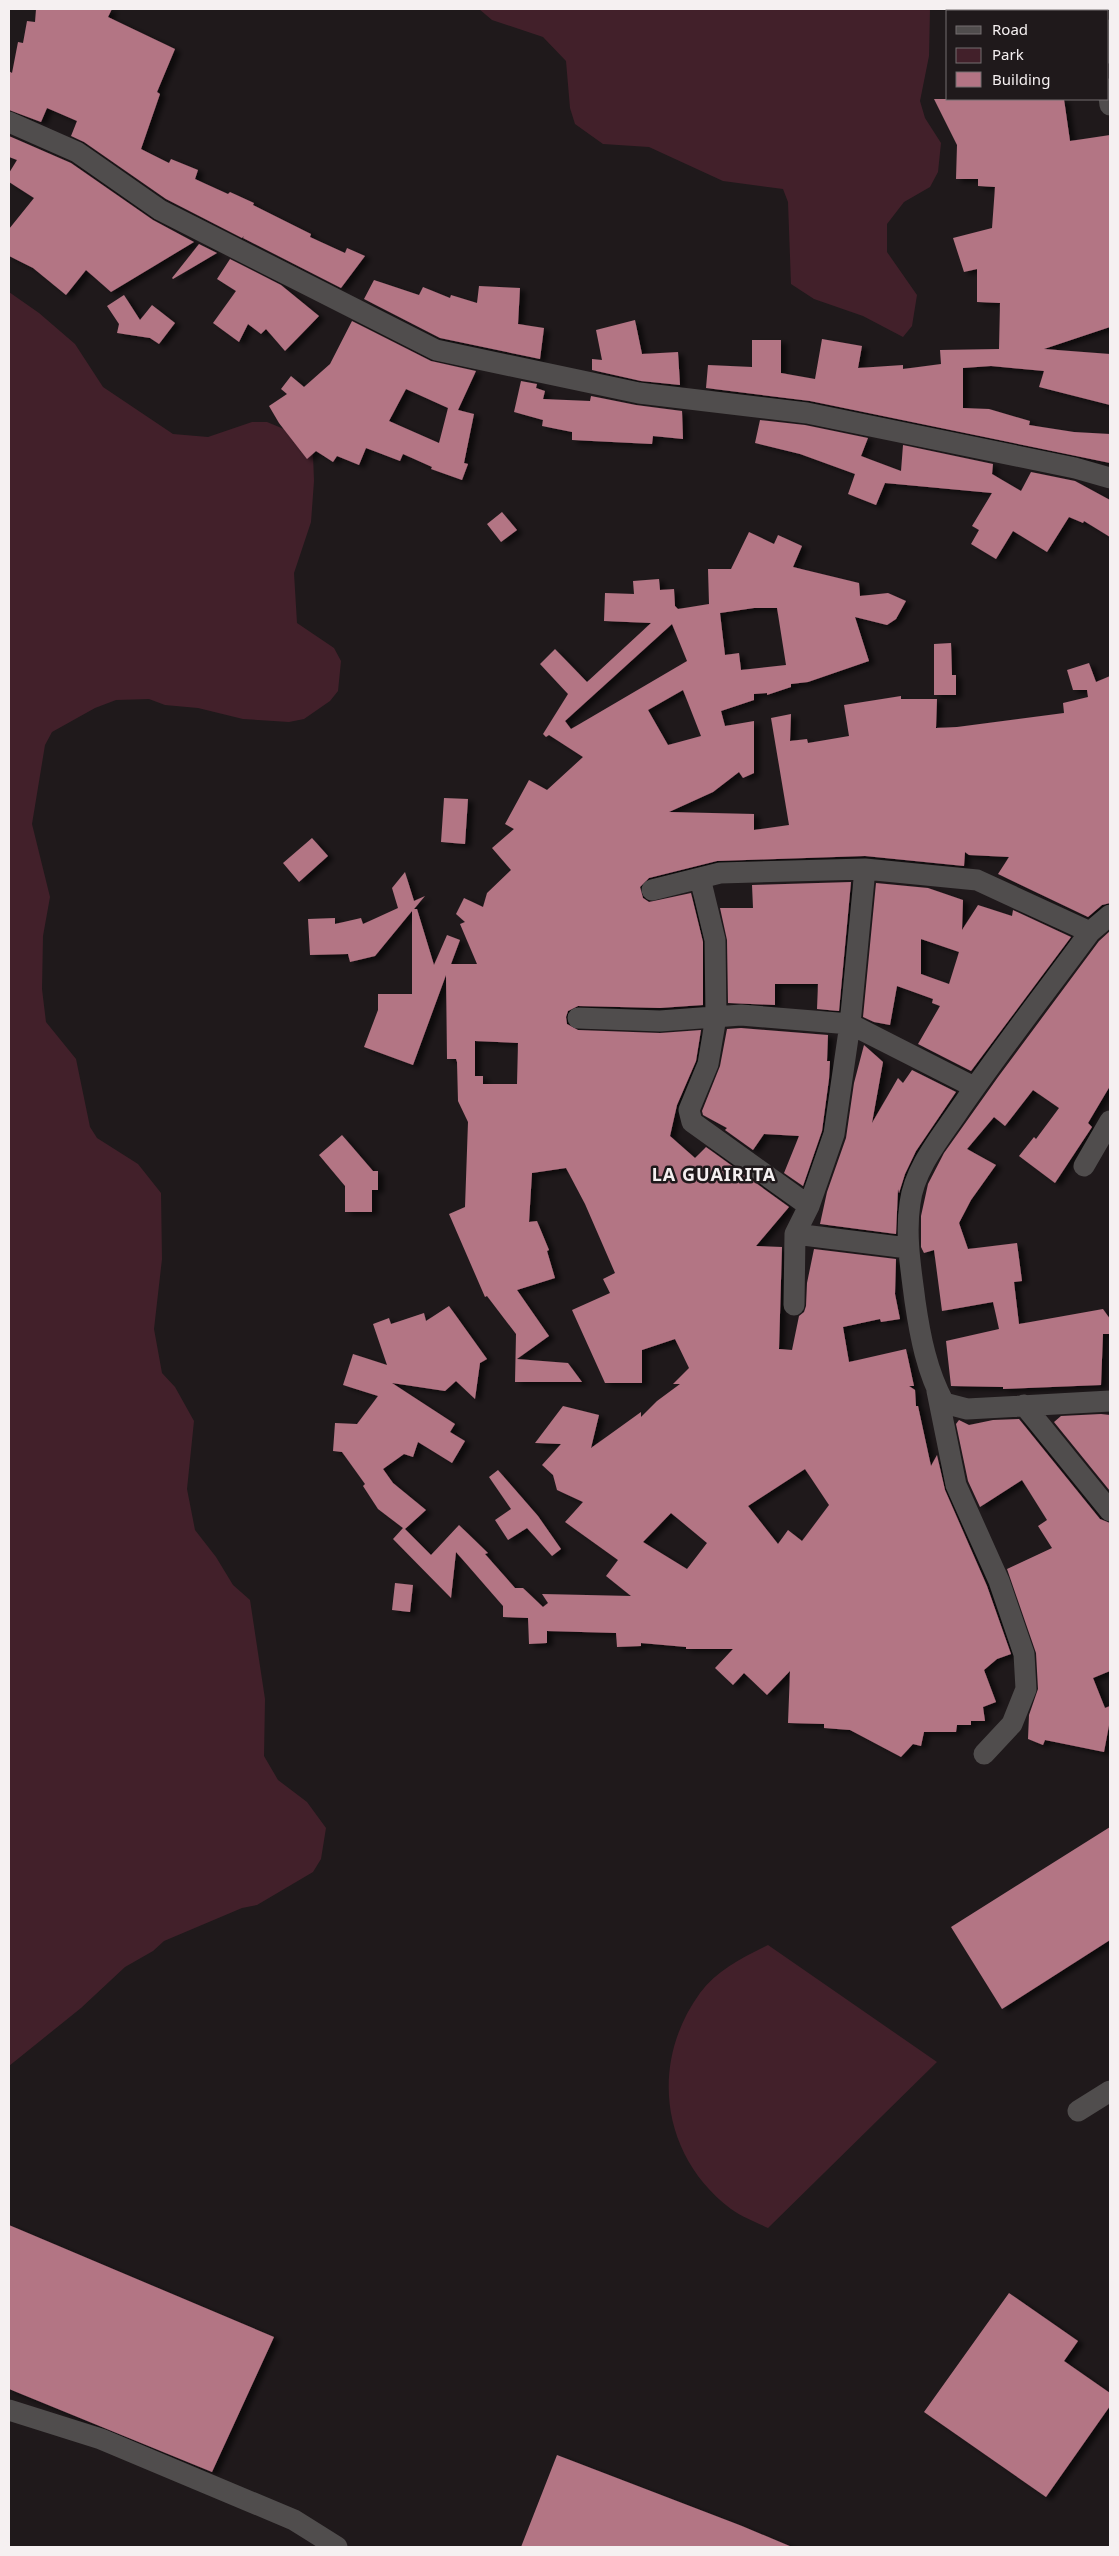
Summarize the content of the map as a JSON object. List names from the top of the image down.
{
  "districts": ["LA GUAIRITA"],
  "legend": ["Road", "Park", "Building"]
}
